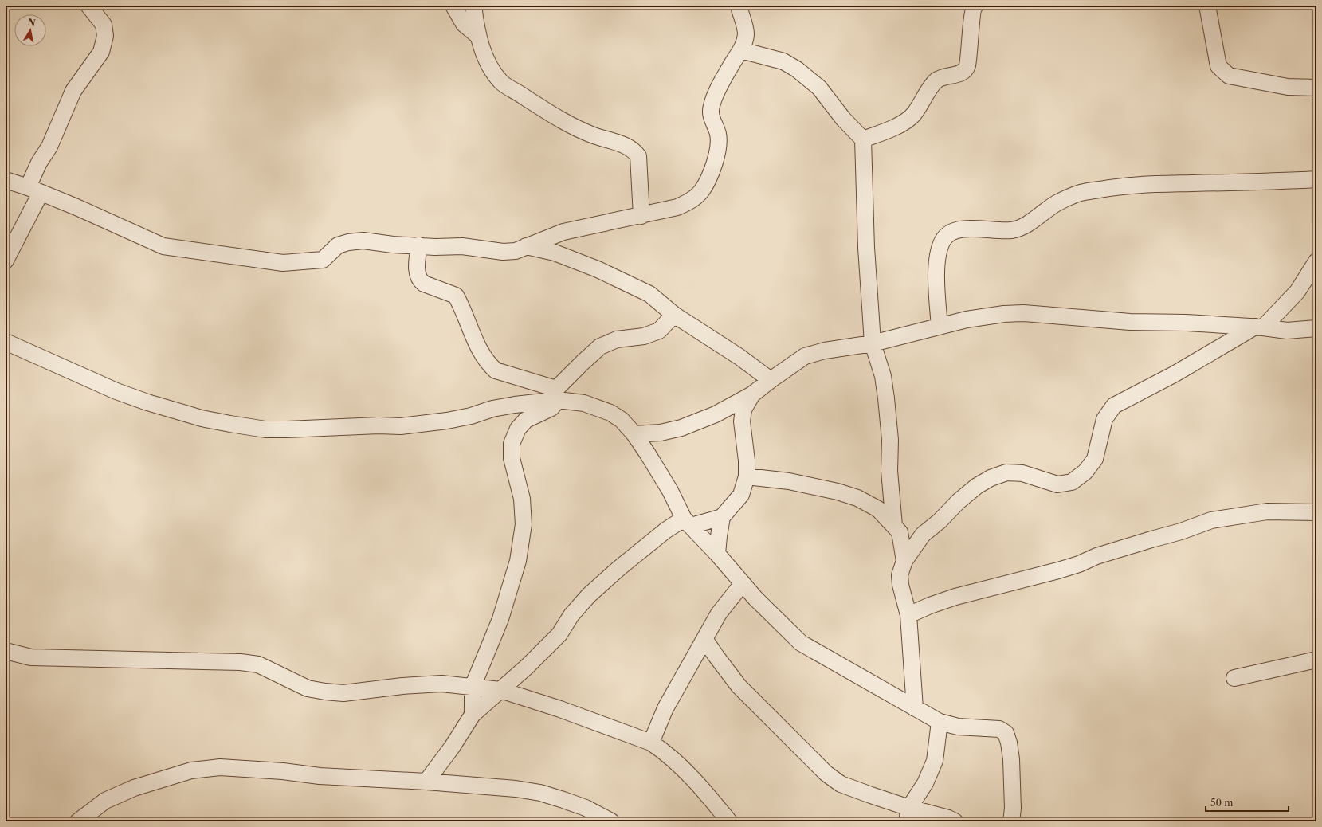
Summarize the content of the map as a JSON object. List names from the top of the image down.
{
  "scale_bar": "50 m",
  "north": "top"
}
